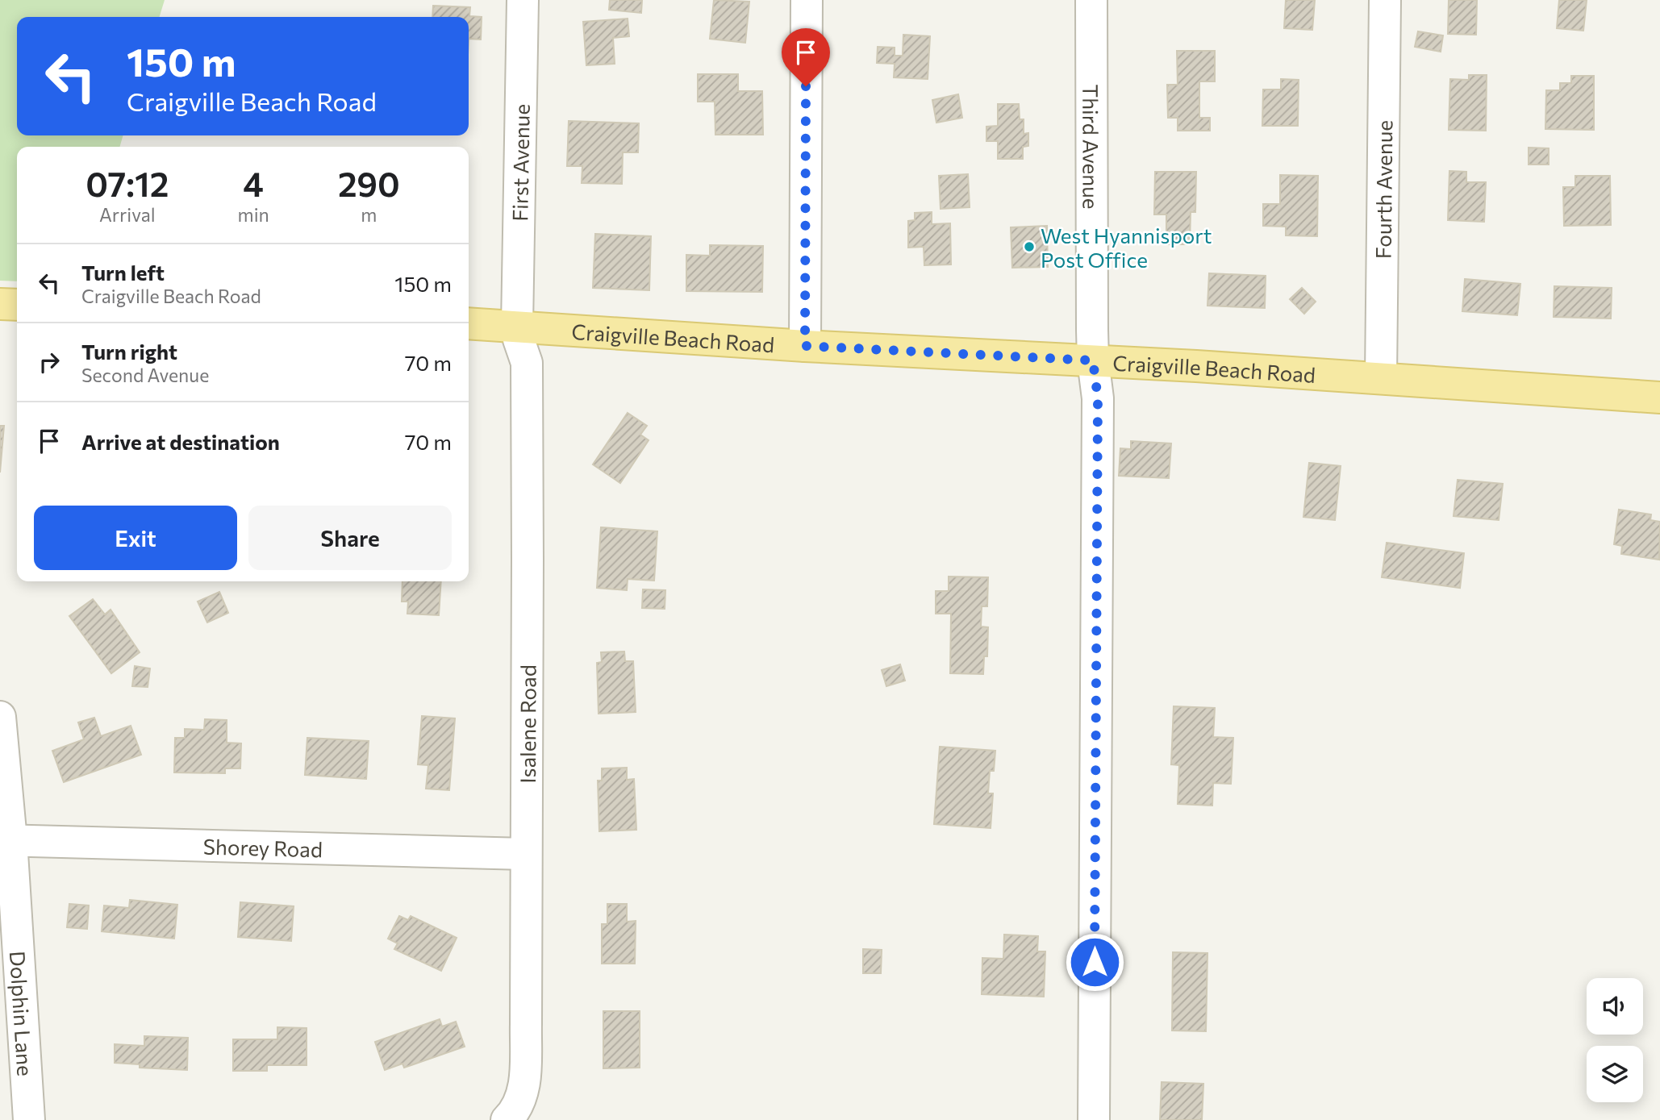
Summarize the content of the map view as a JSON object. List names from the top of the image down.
{
  "streets": {
    "main road": ["Craigville Beach Road"],
    "street": [
      "Third Avenue",
      "First Avenue",
      "Fourth Avenue",
      "Isalene Road",
      "Shorey Road",
      "Dolphin Lane"
    ]
  },
  "crossings": [
    ["Third Avenue", "Craigville Beach Road"],
    ["First Avenue", "Craigville Beach Road"],
    ["First Avenue", "Isalene Road"],
    ["Fourth Avenue", "Craigville Beach Road"],
    ["Craigville Beach Road", "Isalene Road"],
    ["Isalene Road", "Shorey Road"],
    ["Shorey Road", "Dolphin Lane"]
  ],
  "places": ["West Hyannisport Post Office"],
  "page": {
    "turn": ["150 m", "Craigville Beach Road"],
    "eta": [
      "07:12",
      "Arrival",
      "4",
      "min",
      "290",
      "m"
    ],
    "list": [
      {
        "name": "Turn left",
        "note": "Craigville Beach Road",
        "value": "150 m"
      },
      {
        "name": "Turn right",
        "note": "Second Avenue",
        "value": "70 m"
      },
      {
        "name": "Arrive at destination",
        "value": "70 m"
      }
    ],
    "buttons": ["Exit", "Share"]
  }
}
